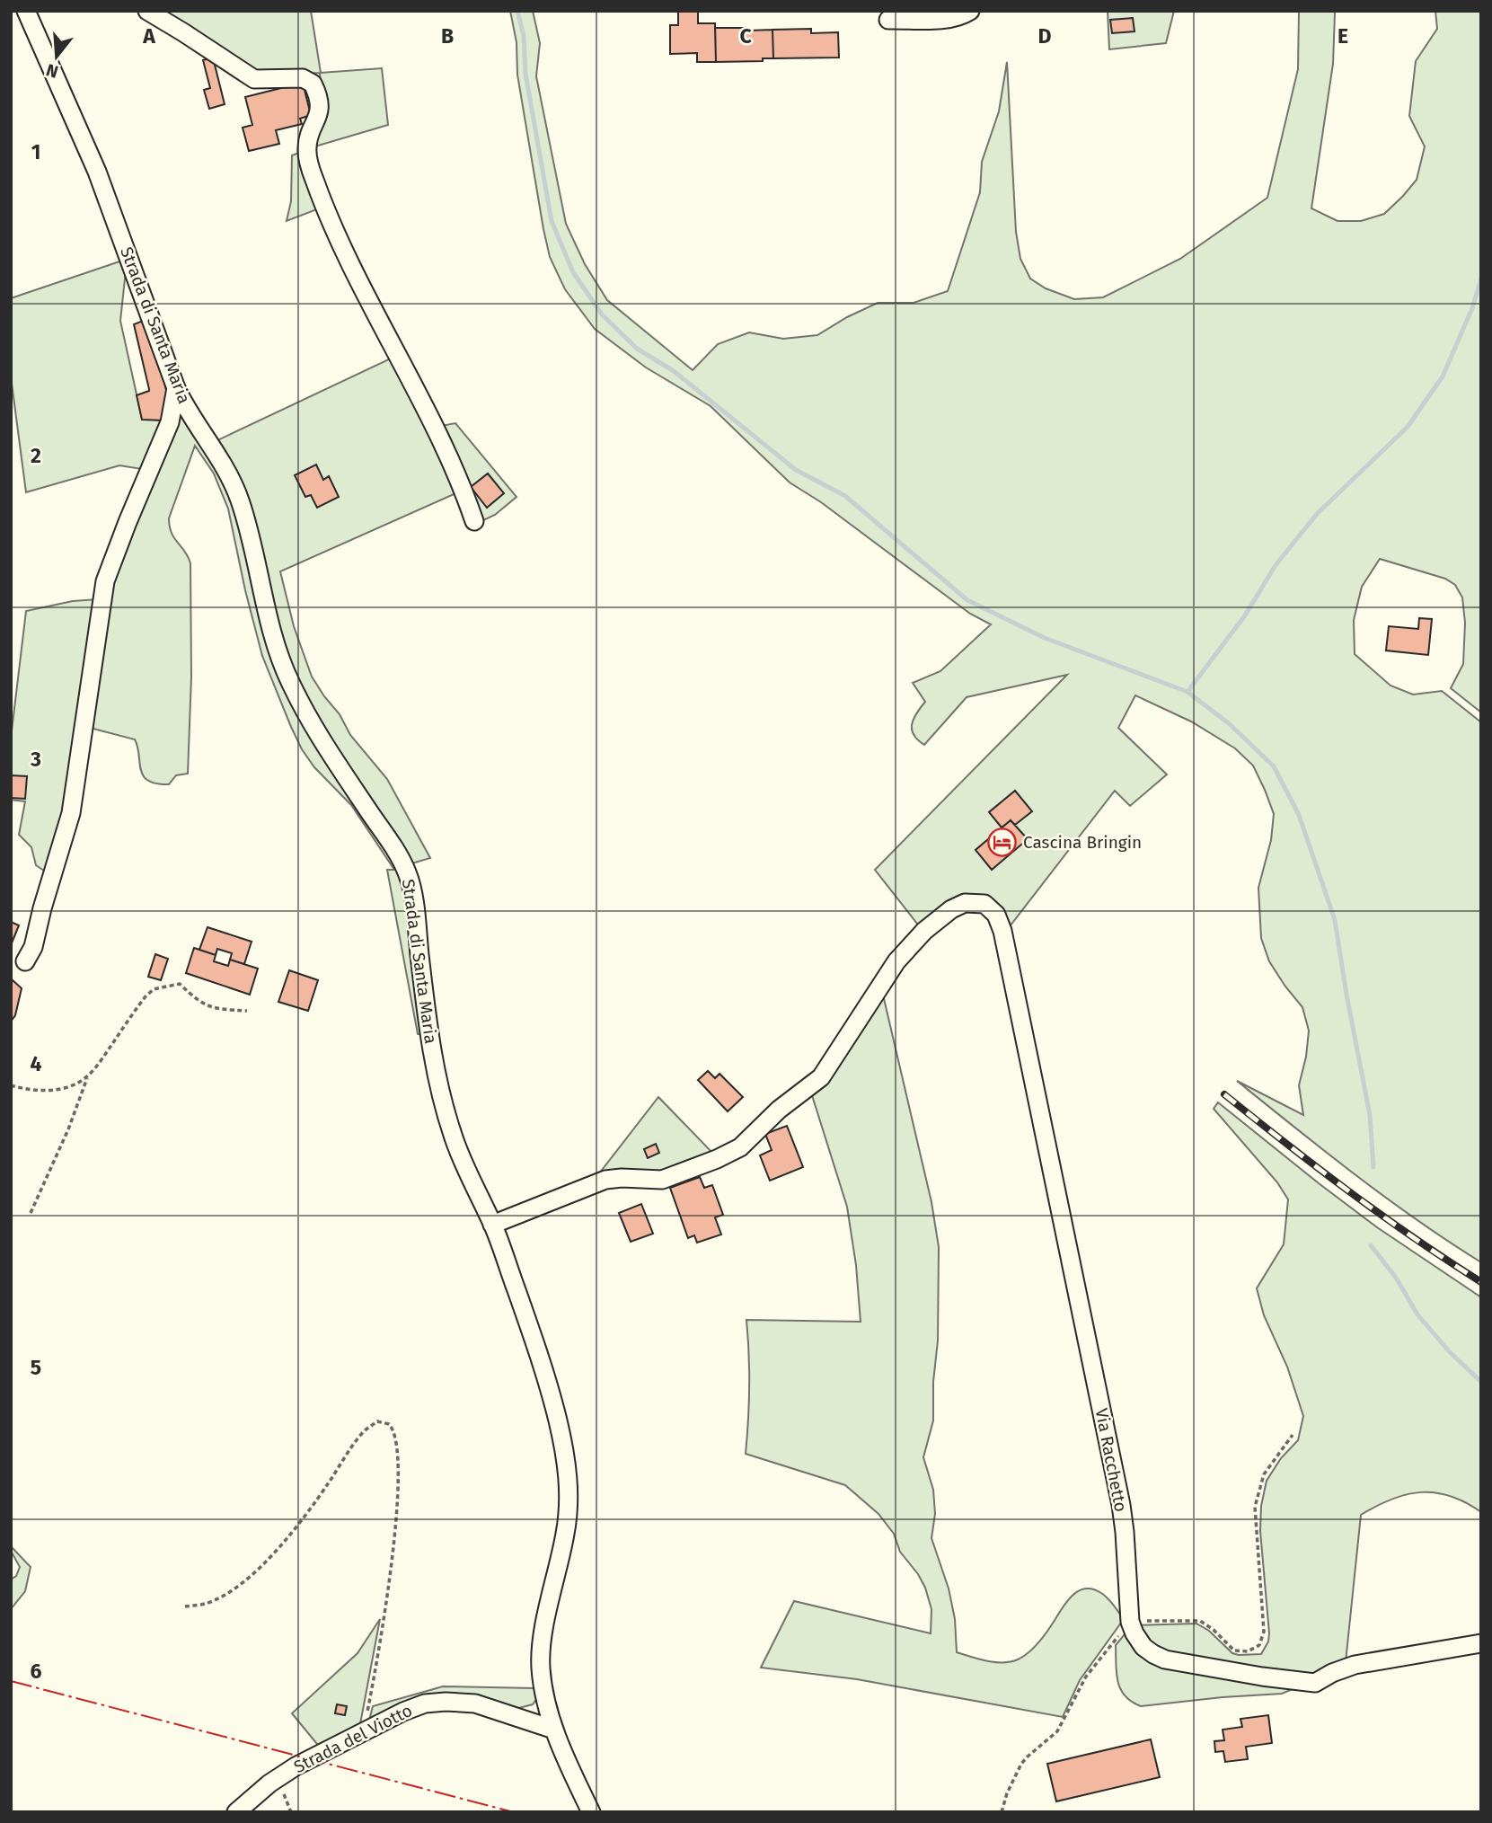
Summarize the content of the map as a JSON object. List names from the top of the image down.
{
  "streets": {
    "street": ["Strada di Santa Maria", "Via Racchetto", "Strada del Viotto"]
  },
  "crossings": [
    ["Strada di Santa Maria", "Via Racchetto"],
    ["Strada di Santa Maria", "Strada del Viotto"]
  ],
  "places": {
    "hotel": ["Cascina Bringin"]
  },
  "north": "bottom",
  "grid": {
    "columns": [
      "A",
      "B",
      "C",
      "D",
      "E"
    ],
    "rows": [
      "1",
      "2",
      "3",
      "4",
      "5",
      "6"
    ]
  }
}
